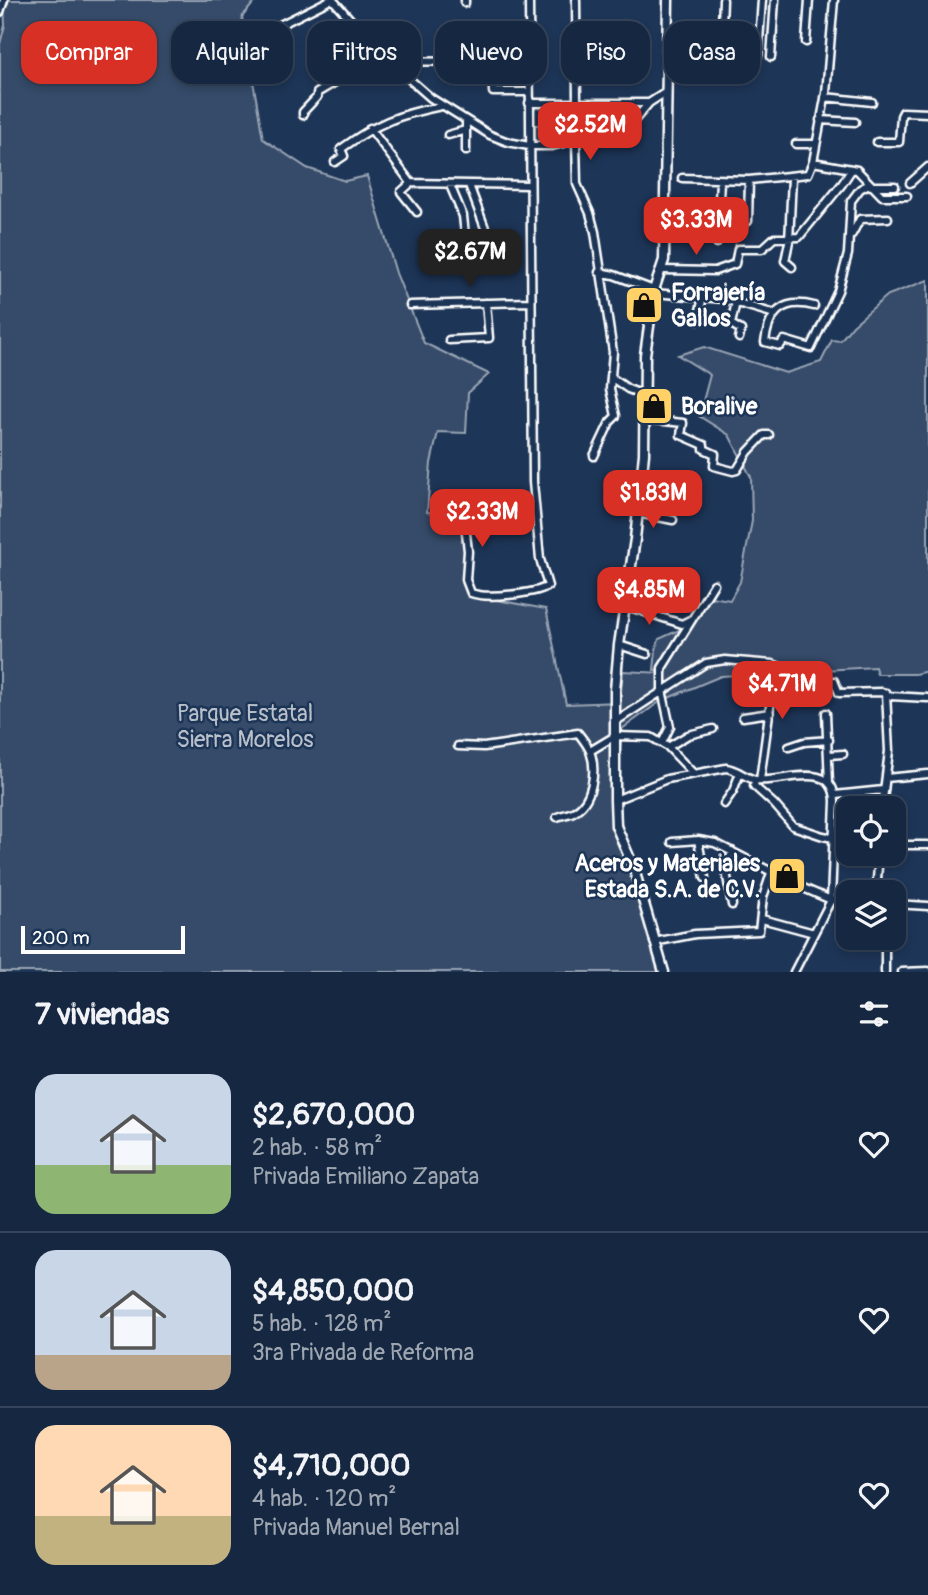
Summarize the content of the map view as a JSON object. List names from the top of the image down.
{
  "parks": ["Parque Estatal Sierra Morelos"],
  "places": {
    "shop": ["Forrajería Gallos", "Boralive", "Aceros y Materiales Estada S.A. de C.V."]
  },
  "scale_bar": "200 m",
  "page": {
    "chip": [
      "Comprar",
      "Alquilar",
      "Filtros",
      "Nuevo",
      "Piso",
      "Casa"
    ],
    "price": [
      "$2.52M",
      "$3.33M",
      "$2.67M",
      "$1.83M",
      "$2.33M",
      "$4.85M",
      "$4.71M"
    ],
    "scale": "200 m",
    "heading": "7 viviendas",
    "list": [
      {
        "name": "$2,670,000",
        "note": "2 hab. · 58 m² · Privada Emiliano Zapata"
      },
      {
        "name": "$4,850,000",
        "note": "5 hab. · 128 m² · 3ra Privada de Reforma"
      },
      {
        "name": "$4,710,000",
        "note": "4 hab. · 120 m² · Privada Manuel Bernal"
      }
    ]
  }
}
